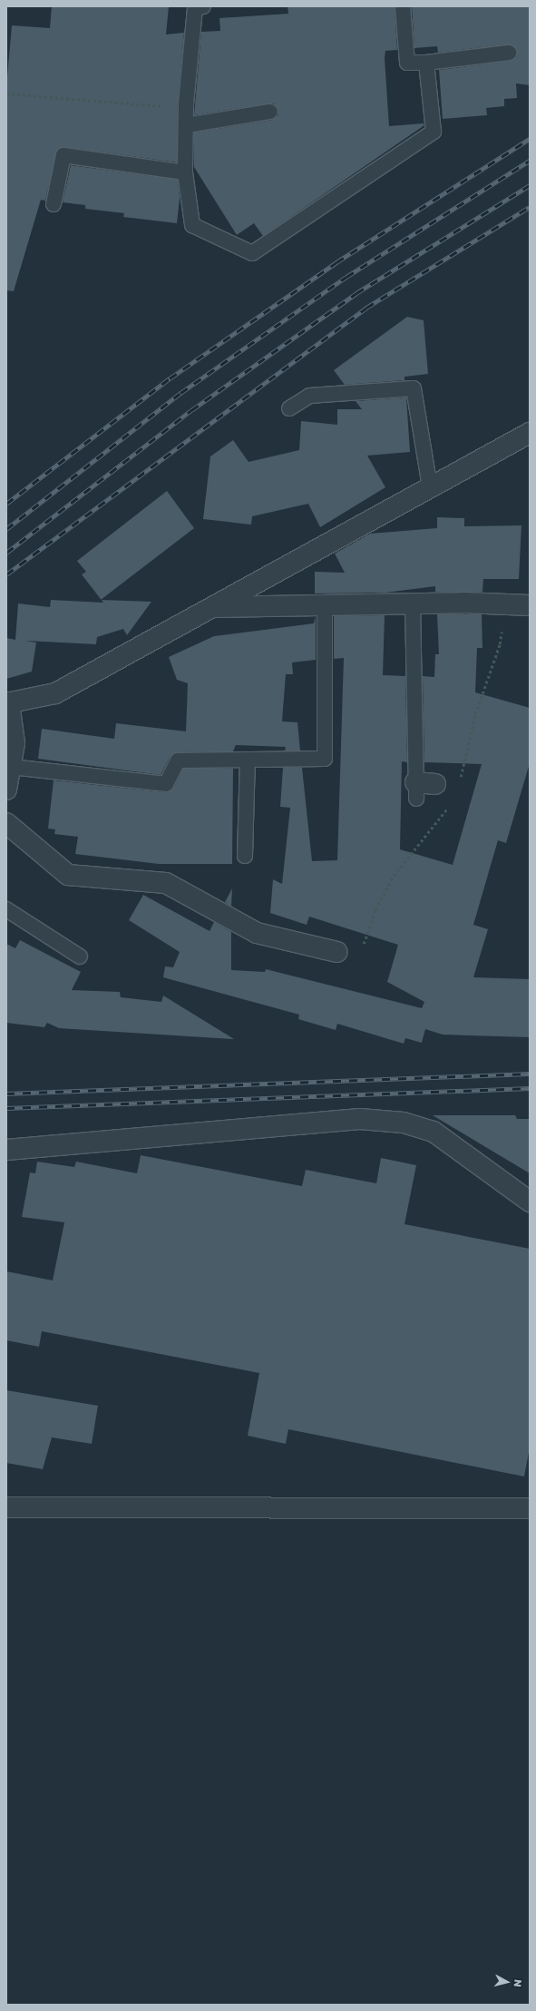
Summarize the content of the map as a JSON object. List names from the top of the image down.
{
  "north": "right"
}
